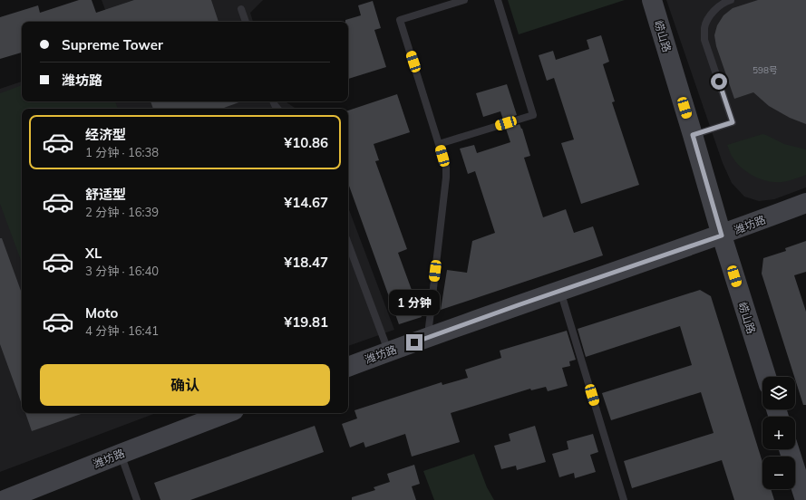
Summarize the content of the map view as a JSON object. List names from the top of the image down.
{
  "streets": {
    "street": ["崂山路", "潍坊路"]
  },
  "crossings": [
    ["崂山路", "潍坊路"]
  ],
  "house_numbers": ["598号"],
  "page": {
    "banner": ["Supreme Tower", "潍坊路"],
    "list": [
      {
        "name": "经济型",
        "note": "1 分钟 · 16:38",
        "value": "¥10.86"
      },
      {
        "name": "舒适型",
        "note": "2 分钟 · 16:39",
        "value": "¥14.67"
      },
      {
        "name": "XL",
        "note": "3 分钟 · 16:40",
        "value": "¥18.47"
      },
      {
        "name": "Moto",
        "note": "4 分钟 · 16:41",
        "value": "¥19.81"
      }
    ],
    "bubble": "1 分钟",
    "buttons": "确认",
    "map_buttons": ["+", "−"]
  }
}
